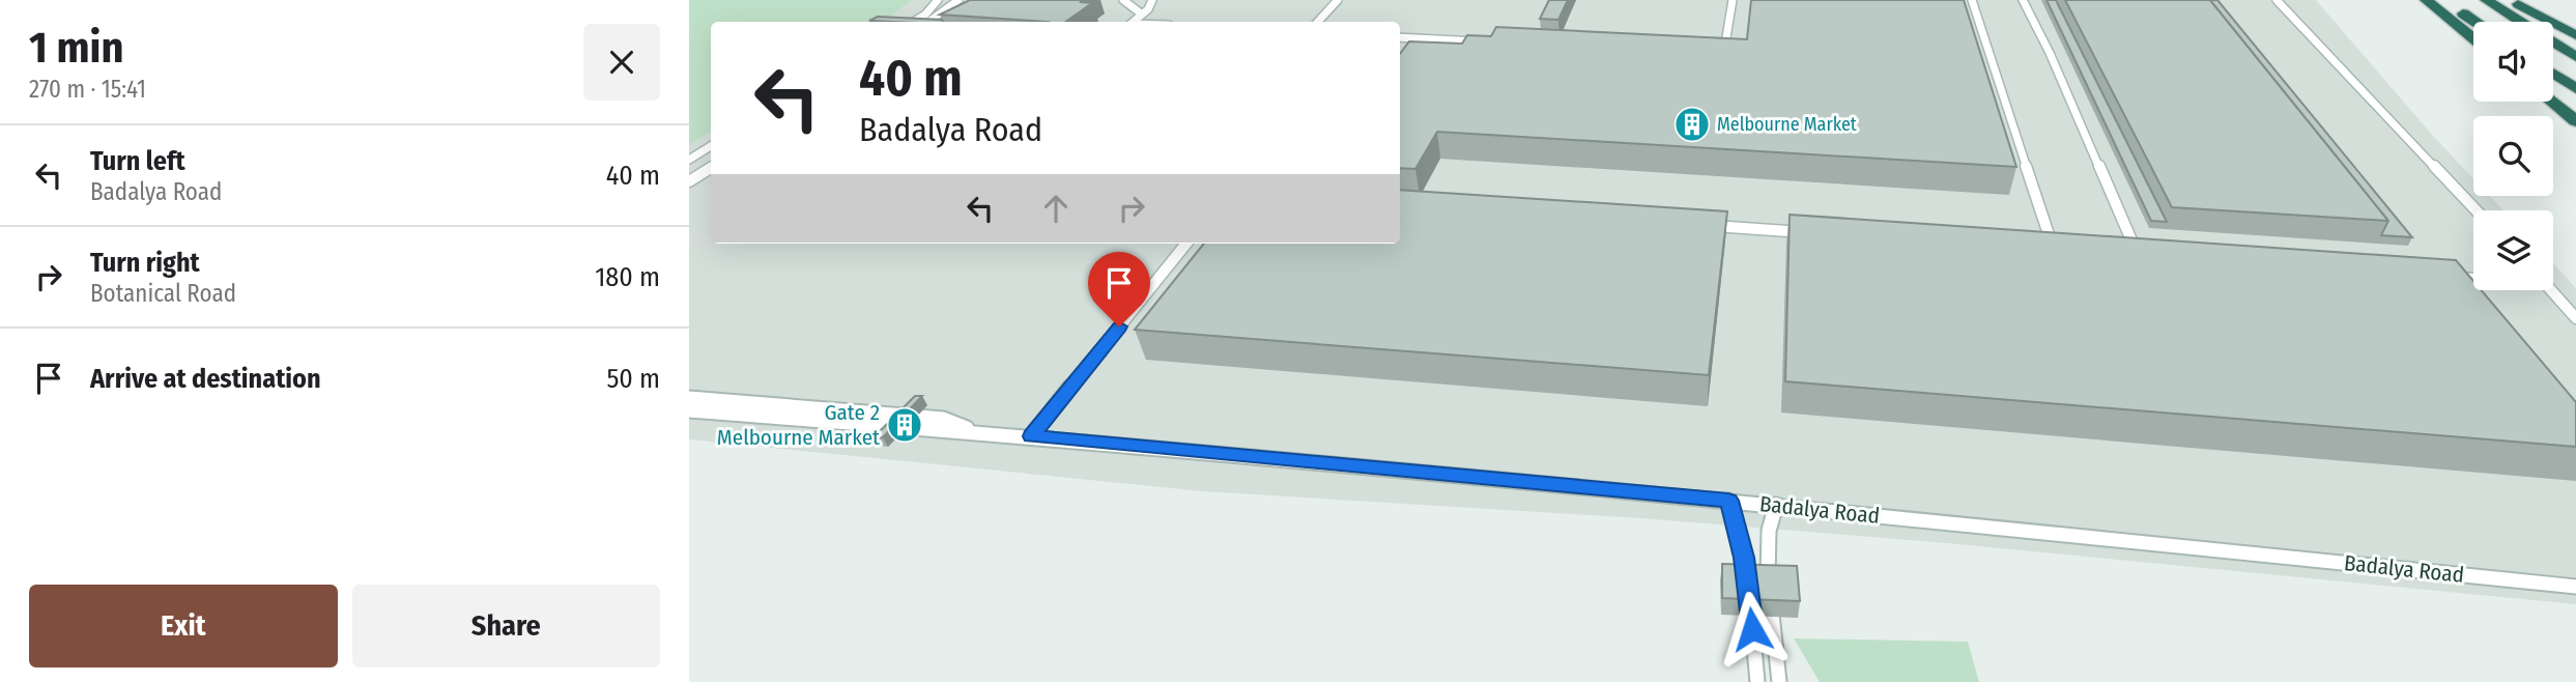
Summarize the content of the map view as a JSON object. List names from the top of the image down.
{
  "streets": {
    "lane": ["Badalya Road"]
  },
  "places": {
    "building": ["Melbourne Market", "Gate 2 Melbourne Market"]
  },
  "page": {
    "heading": ["1 min", "270 m · 15:41"],
    "turn": ["40 m", "Badalya Road"],
    "list": [
      {
        "name": "Turn left",
        "note": "Badalya Road",
        "value": "40 m"
      },
      {
        "name": "Turn right",
        "note": "Botanical Road",
        "value": "180 m"
      },
      {
        "name": "Arrive at destination",
        "value": "50 m"
      }
    ],
    "buttons": ["Exit", "Share"]
  }
}
